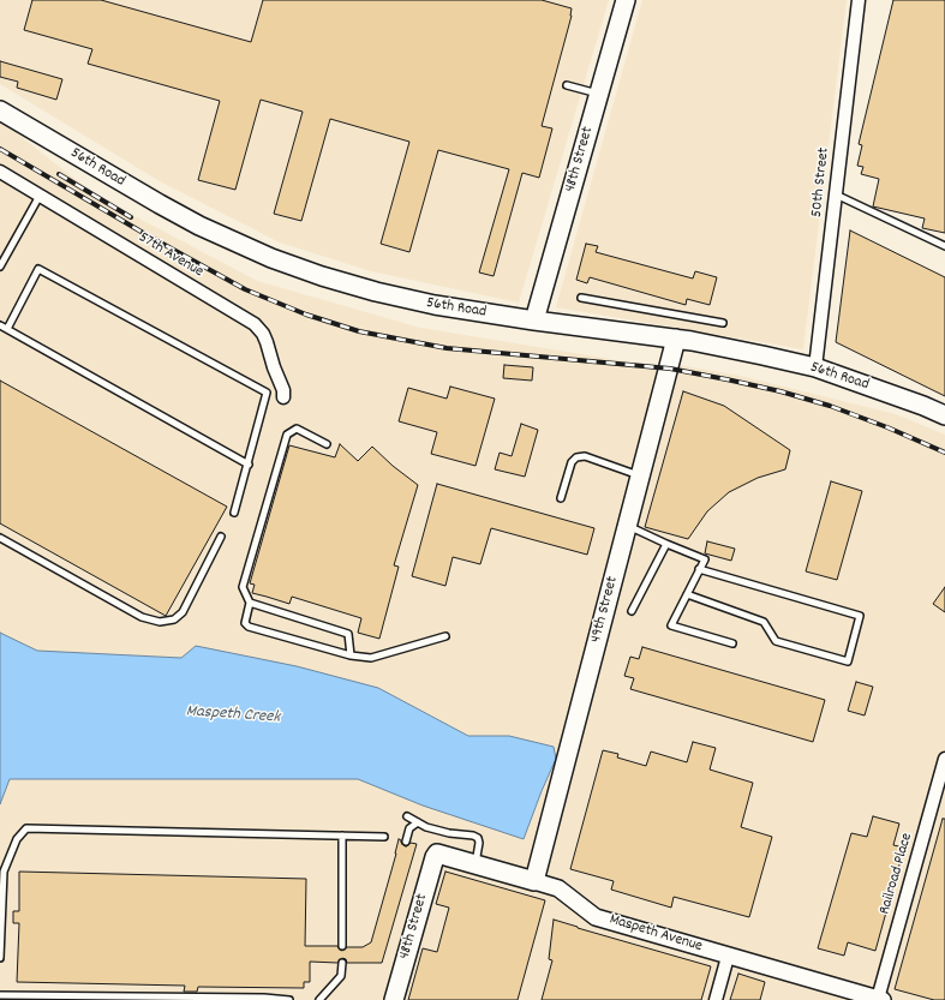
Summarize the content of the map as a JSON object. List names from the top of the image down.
{
  "streets": {
    "main road": [
      "48th Street",
      "56th Road",
      "49th Street",
      "Maspeth Avenue"
    ],
    "street": ["50th Street", "57th Avenue", "Railroad Place"]
  },
  "crossings": [
    ["48th Street", "56th Road"],
    ["48th Street", "Maspeth Avenue"],
    ["56th Road", "50th Street"],
    ["56th Road", "49th Street"],
    ["49th Street", "Maspeth Avenue"],
    ["Railroad Place", "Maspeth Avenue"]
  ],
  "water": ["Maspeth Creek"]
}
